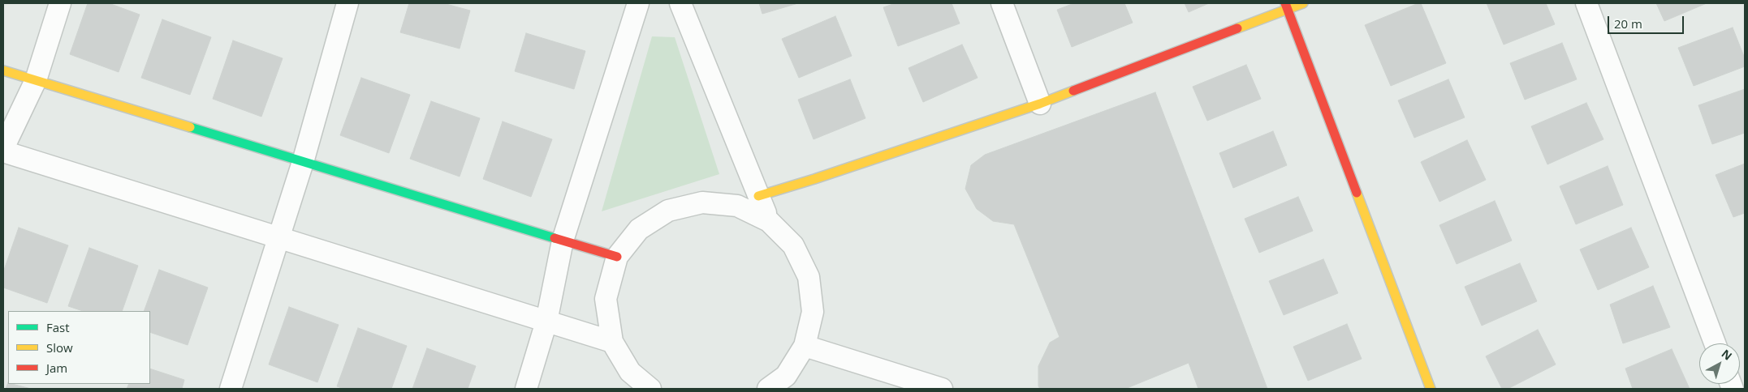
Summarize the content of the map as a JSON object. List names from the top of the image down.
{
  "legend": ["Fast", "Slow", "Jam"],
  "scale_bar": "20 m",
  "north": "top right"
}
